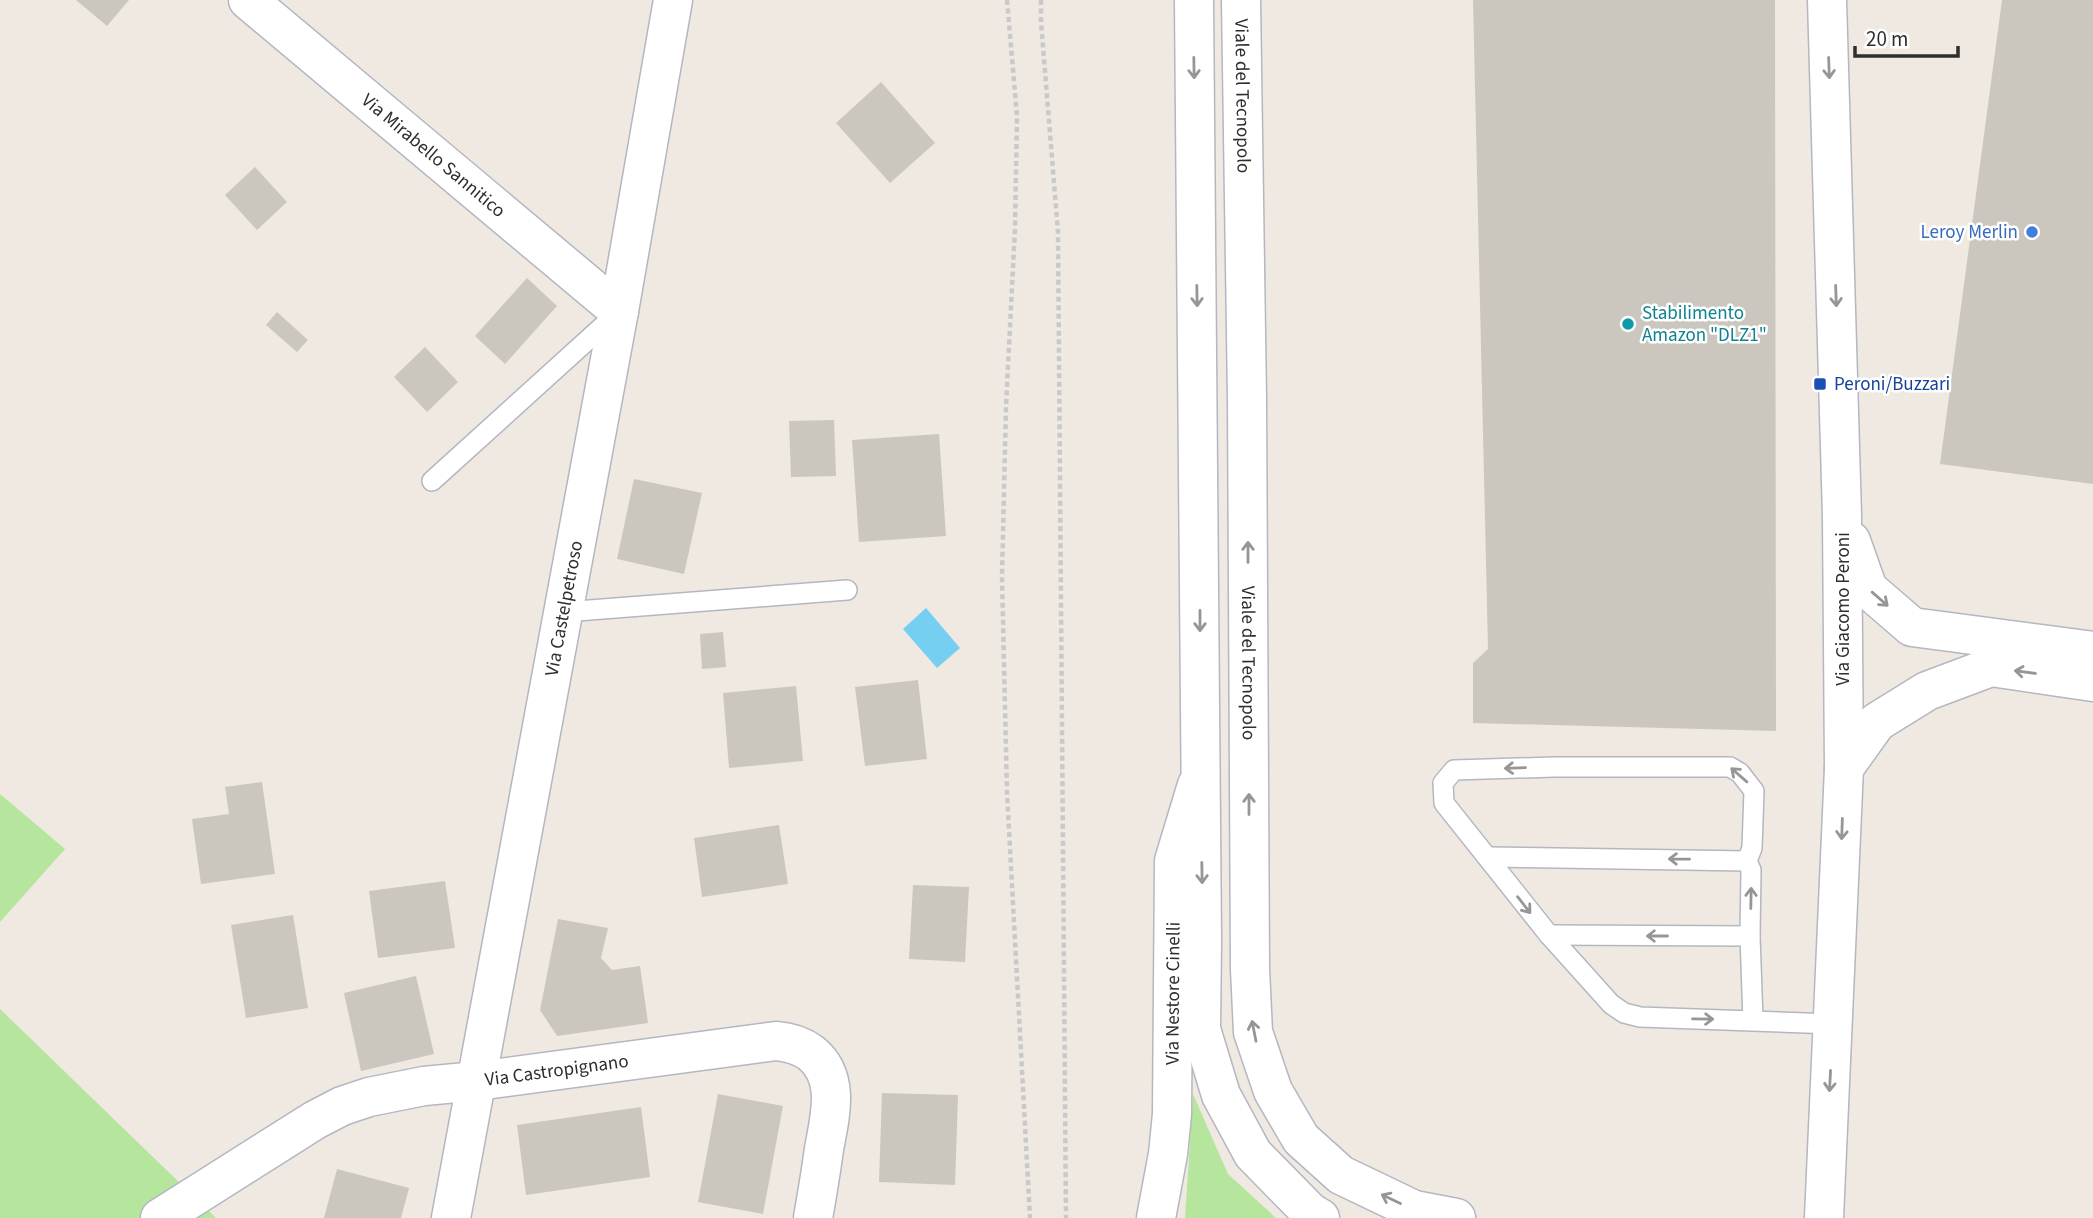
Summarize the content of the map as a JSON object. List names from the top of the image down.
{
  "streets": {
    "street": [
      "Viale del Tecnopolo",
      "Via Mirabello Sannitico",
      "Via Castelpetroso",
      "Via Giacomo Peroni",
      "Via Nestore Cinelli",
      "Via Castropignano"
    ]
  },
  "crossings": [
    ["Via Mirabello Sannitico", "Via Castelpetroso"],
    ["Via Castelpetroso", "Via Castropignano"]
  ],
  "one_way": ["Via Giacomo Peroni"],
  "places": {
    "other": ["Leroy Merlin", "Stabilimento Amazon \"DLZ1\""],
    "transit": ["Peroni/Buzzari"]
  },
  "scale_bar": "20 m"
}
